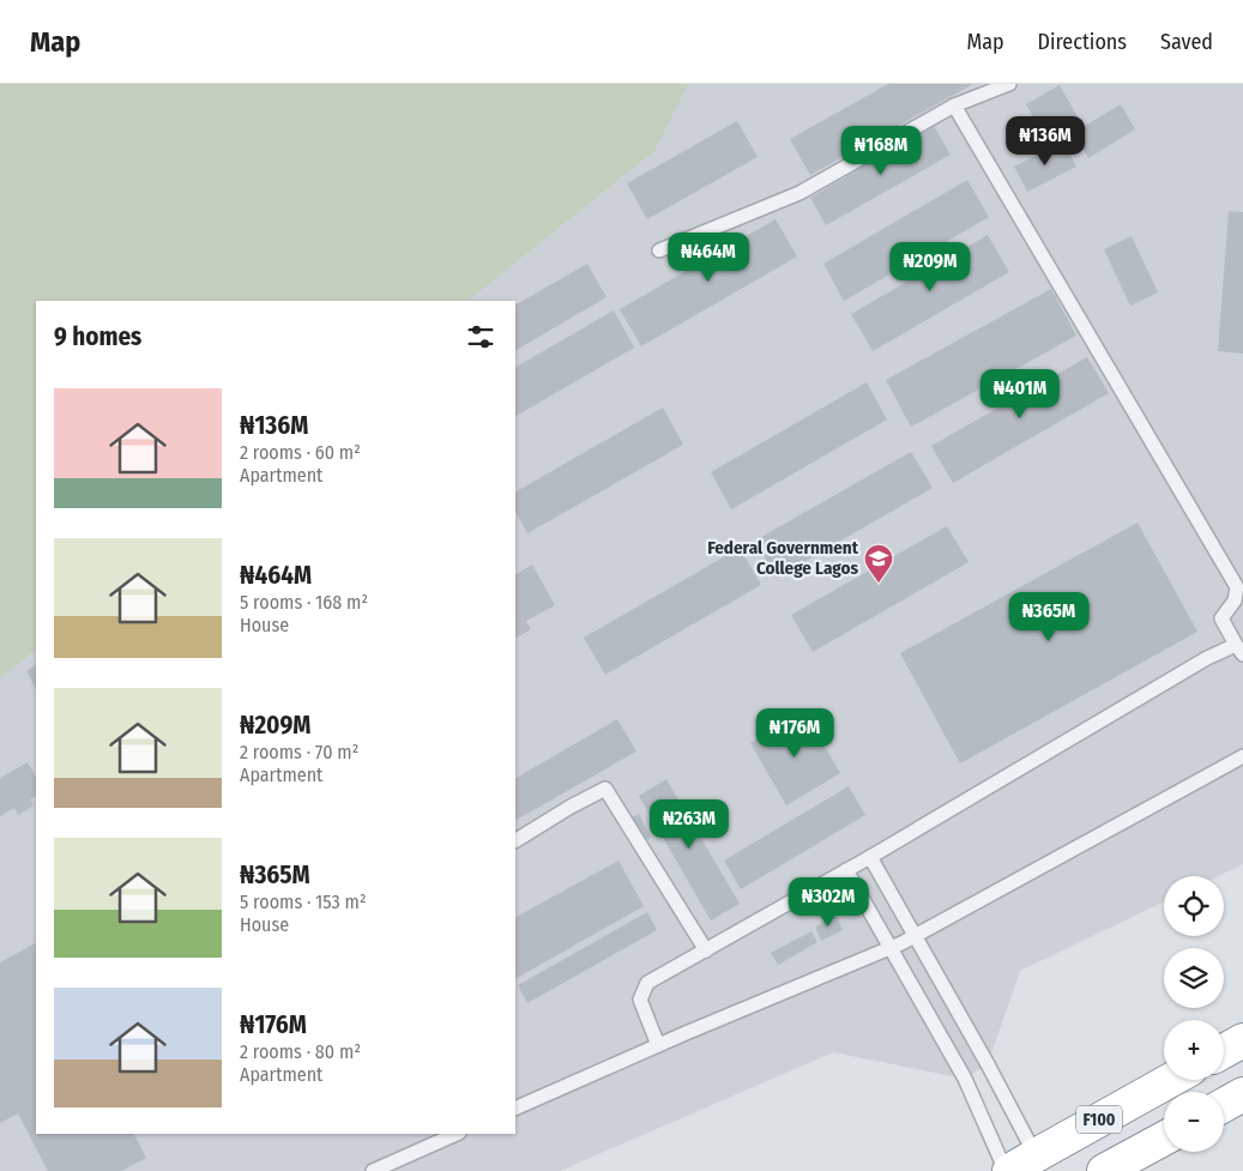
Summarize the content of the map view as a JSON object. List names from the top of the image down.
{
  "streets": {
    "highway": ["F100"]
  },
  "places": {
    "school or university": ["Federal Government College Lagos"]
  },
  "page": {
    "header": "Map",
    "nav": ["Map", "Directions", "Saved"],
    "price": [
      "₦136M",
      "₦168M",
      "₦464M",
      "₦209M",
      "₦401M",
      "₦365M",
      "₦176M",
      "₦263M",
      "₦302M"
    ],
    "heading": "9 homes",
    "list": [
      {
        "name": "₦136M",
        "note": "2 rooms · 60 m² · Apartment"
      },
      {
        "name": "₦464M",
        "note": "5 rooms · 168 m² · House"
      },
      {
        "name": "₦209M",
        "note": "2 rooms · 70 m² · Apartment"
      },
      {
        "name": "₦365M",
        "note": "5 rooms · 153 m² · House"
      },
      {
        "name": "₦176M",
        "note": "2 rooms · 80 m² · Apartment"
      }
    ],
    "map_buttons": ["+", "−"]
  }
}
